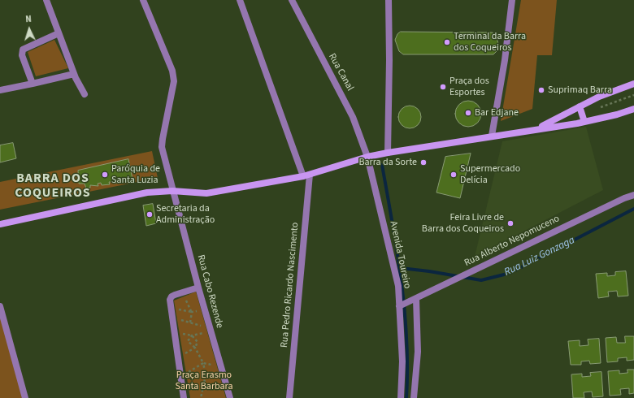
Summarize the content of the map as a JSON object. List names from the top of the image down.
{
  "streets": {
    "street": [
      "Rua Canal",
      "Rua Alberto Nepomuceno",
      "Avenida Toureiro",
      "Rua Pedro Ricardo Nascimento",
      "Rua Cabo Rezende"
    ]
  },
  "crossings": [
    ["Rua Canal", "Avenida Toureiro"],
    ["Rua Alberto Nepomuceno", "Avenida Toureiro"]
  ],
  "districts": ["BARRA DOS COQUEIROS"],
  "water": ["Rua Luiz Gonzaga"],
  "parks": ["Praça Erasmo Santa Barbara"],
  "places": [
    "Terminal da Barra dos Coqueiros",
    "Praça dos Esportes",
    "Suprimaq Barra",
    "Bar Edjane",
    "Barra da Sorte",
    "Paróquia de Santa Luzia",
    "Supermercado Delícia",
    "Secretaria da Administração",
    "Feira Livre de Barra dos Coqueiros"
  ],
  "north": "top"
}
